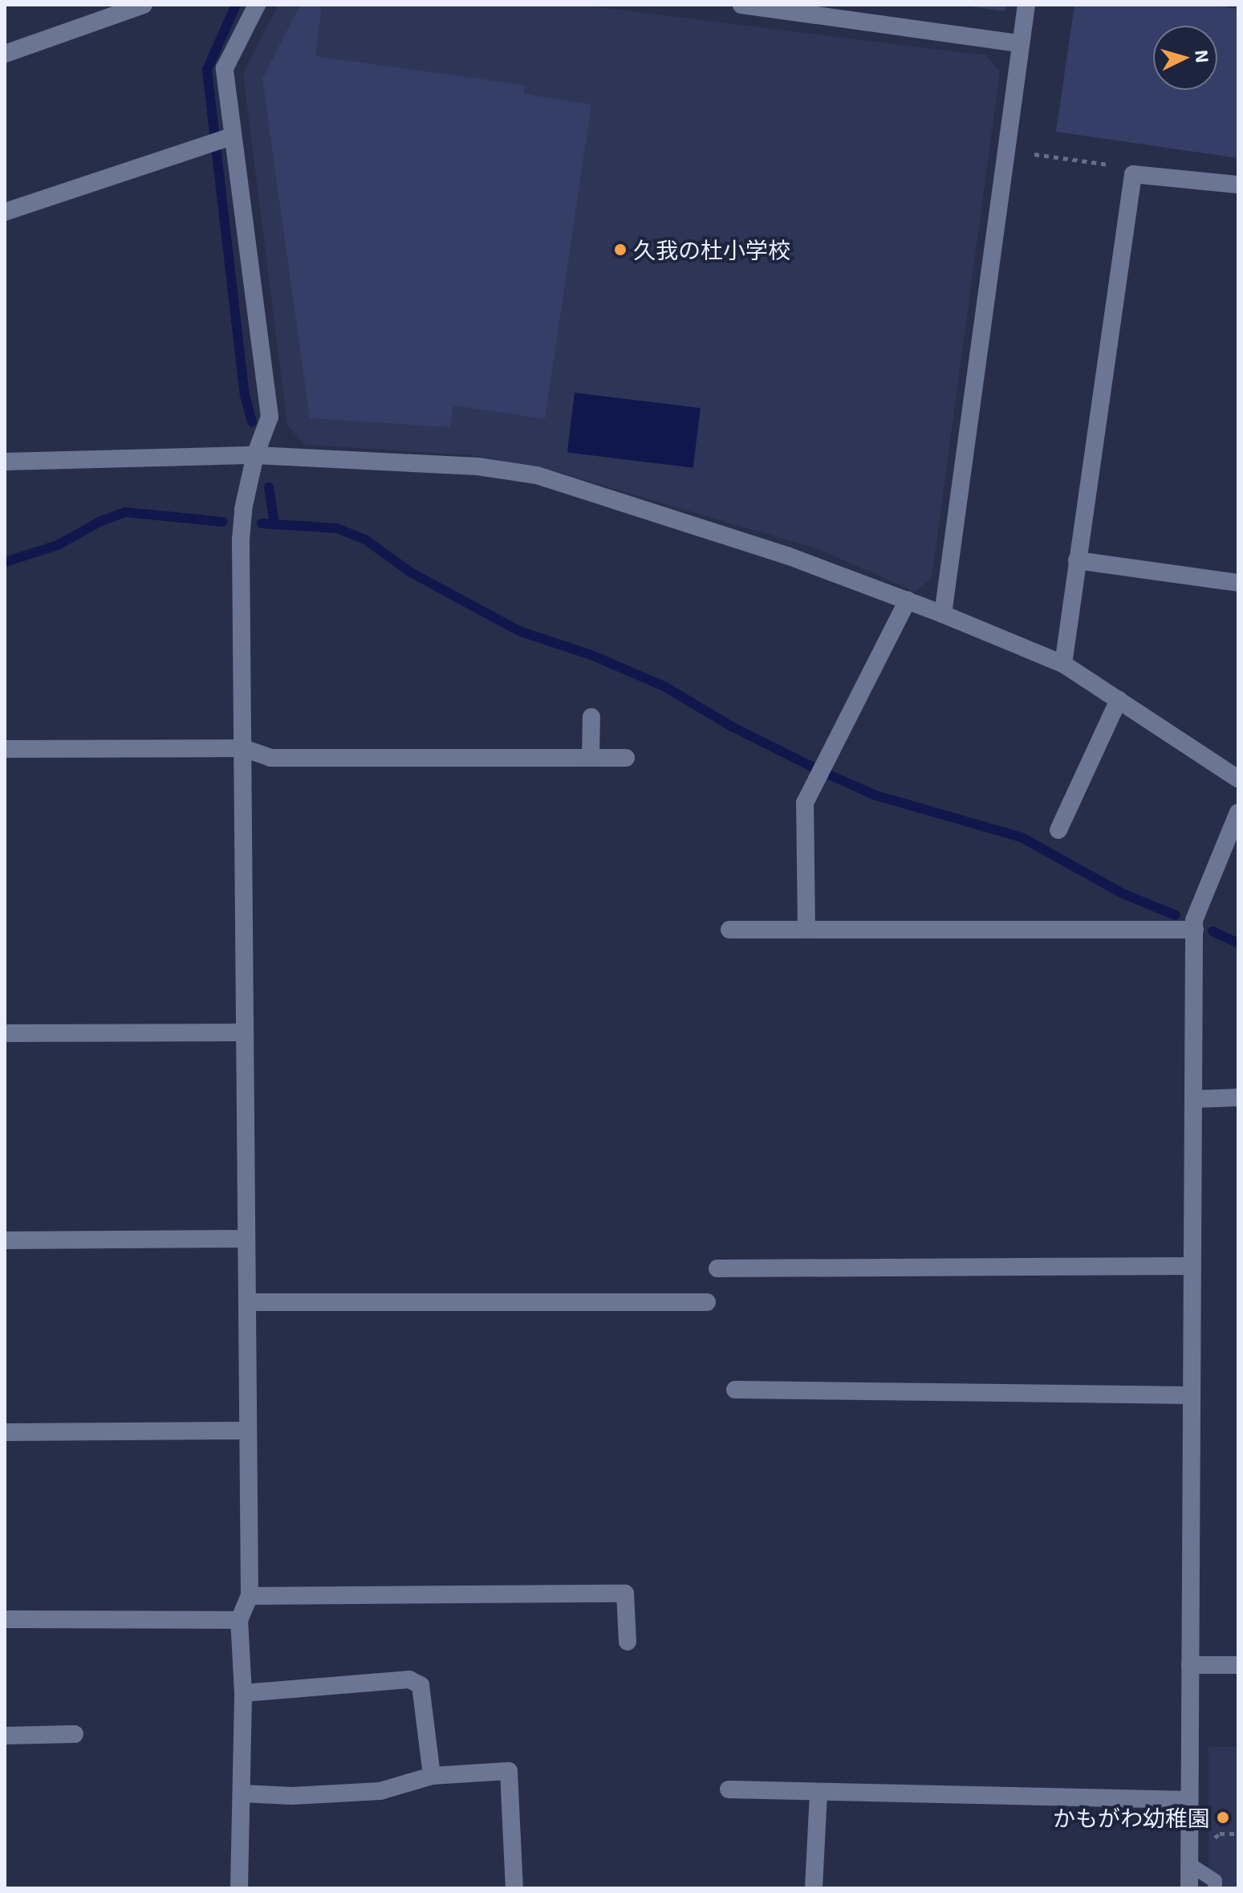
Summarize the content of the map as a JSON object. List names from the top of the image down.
{
  "places": ["久我の杜小学校", "かもがわ幼稚園"],
  "north": "right"
}
